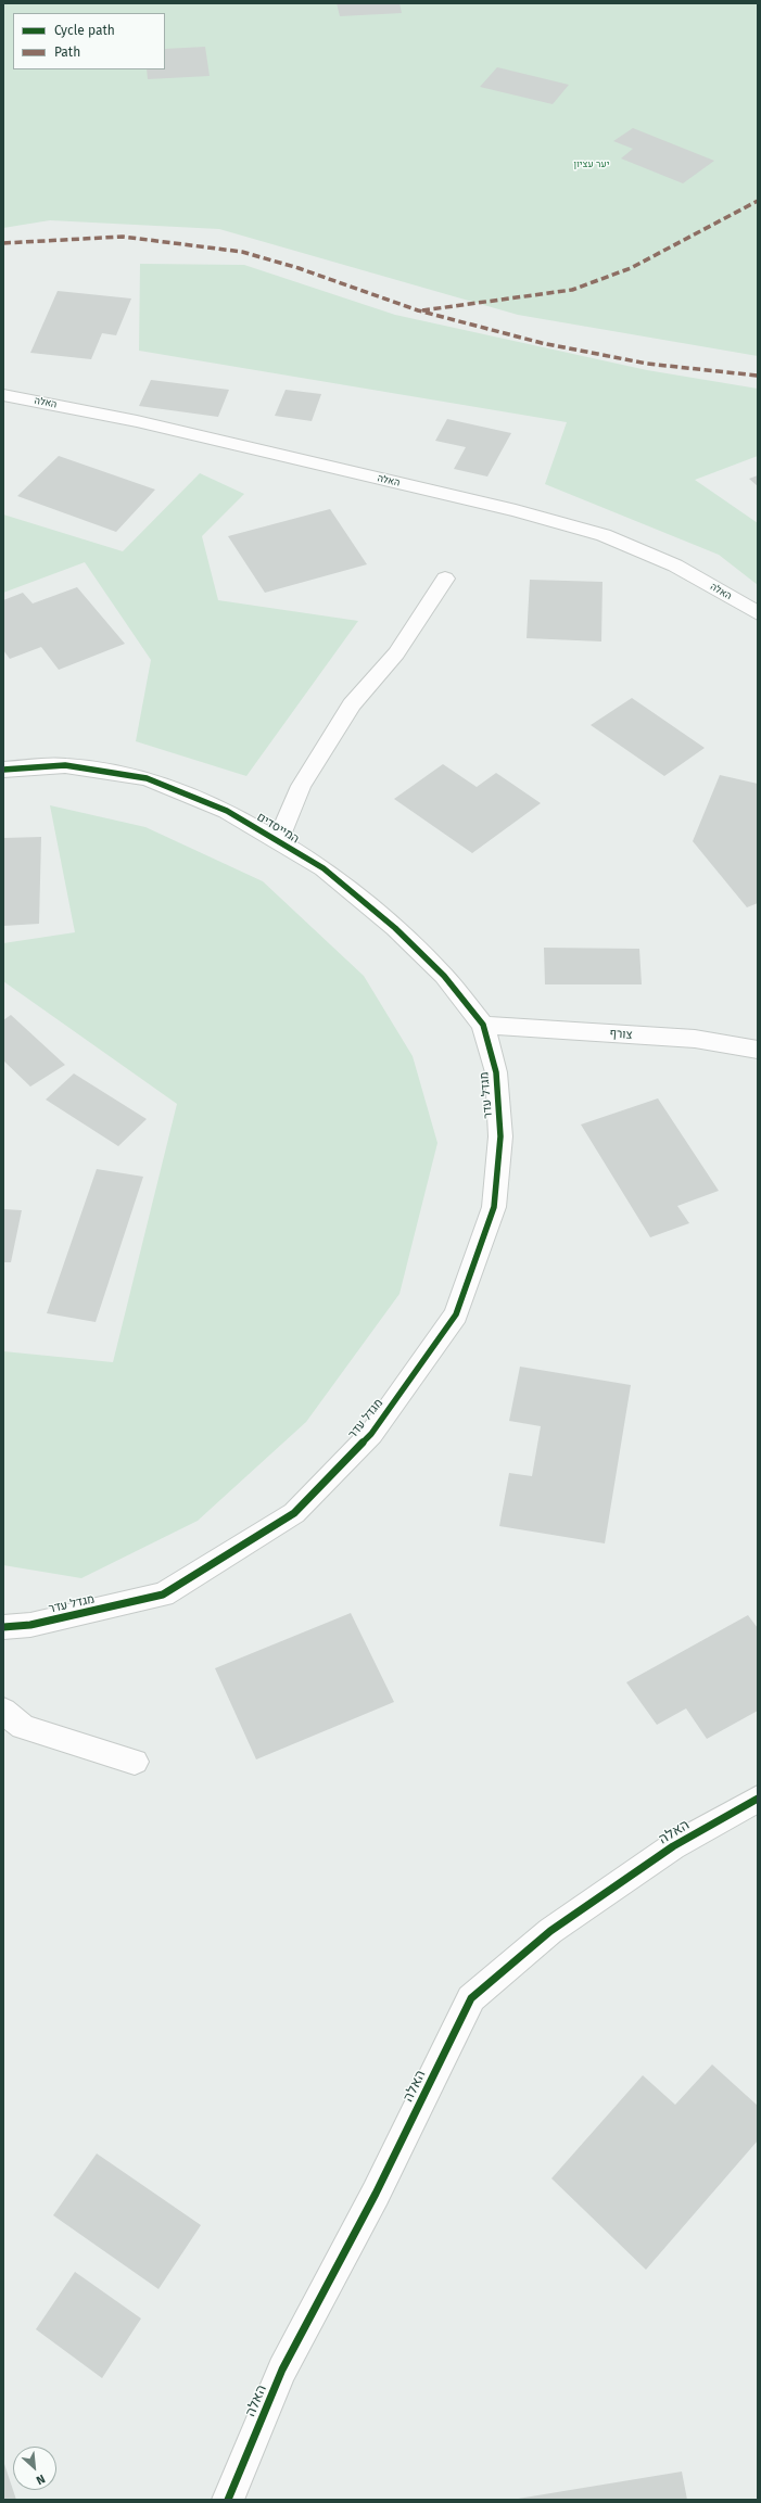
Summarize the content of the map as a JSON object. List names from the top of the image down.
{
  "streets": {
    "street": [
      "האלה",
      "המייסדים",
      "צורף",
      "מגדל עדר"
    ]
  },
  "crossings": [
    ["המייסדים", "צורף"],
    ["המייסדים", "מגדל עדר"],
    ["צורף", "מגדל עדר"]
  ],
  "parks": ["יער עציון"],
  "legend": ["Cycle path", "Path"],
  "north": "bottom right"
}
